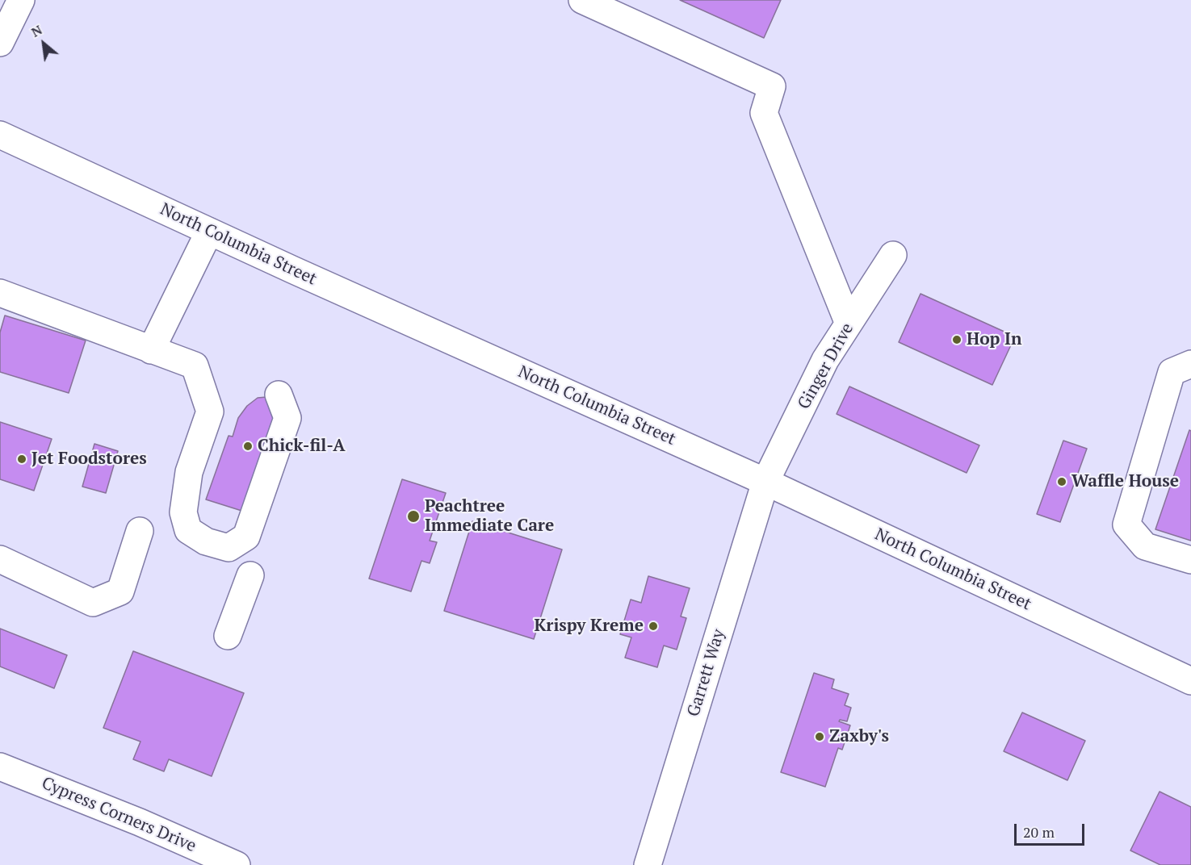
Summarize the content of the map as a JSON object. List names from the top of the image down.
{
  "streets": {
    "main road": [
      "North Columbia Street",
      "Ginger Drive",
      "Garrett Way",
      "Cypress Corners Drive"
    ]
  },
  "crossings": [
    ["North Columbia Street", "Ginger Drive"],
    ["North Columbia Street", "Garrett Way"],
    ["Ginger Drive", "Garrett Way"]
  ],
  "places": [
    "Hop In",
    "Chick-fil-A",
    "Jet Foodstores",
    "Waffle House",
    "Peachtree Immediate Care",
    "Krispy Kreme",
    "Zaxby's"
  ],
  "scale_bar": "20 m",
  "north": "top left"
}
